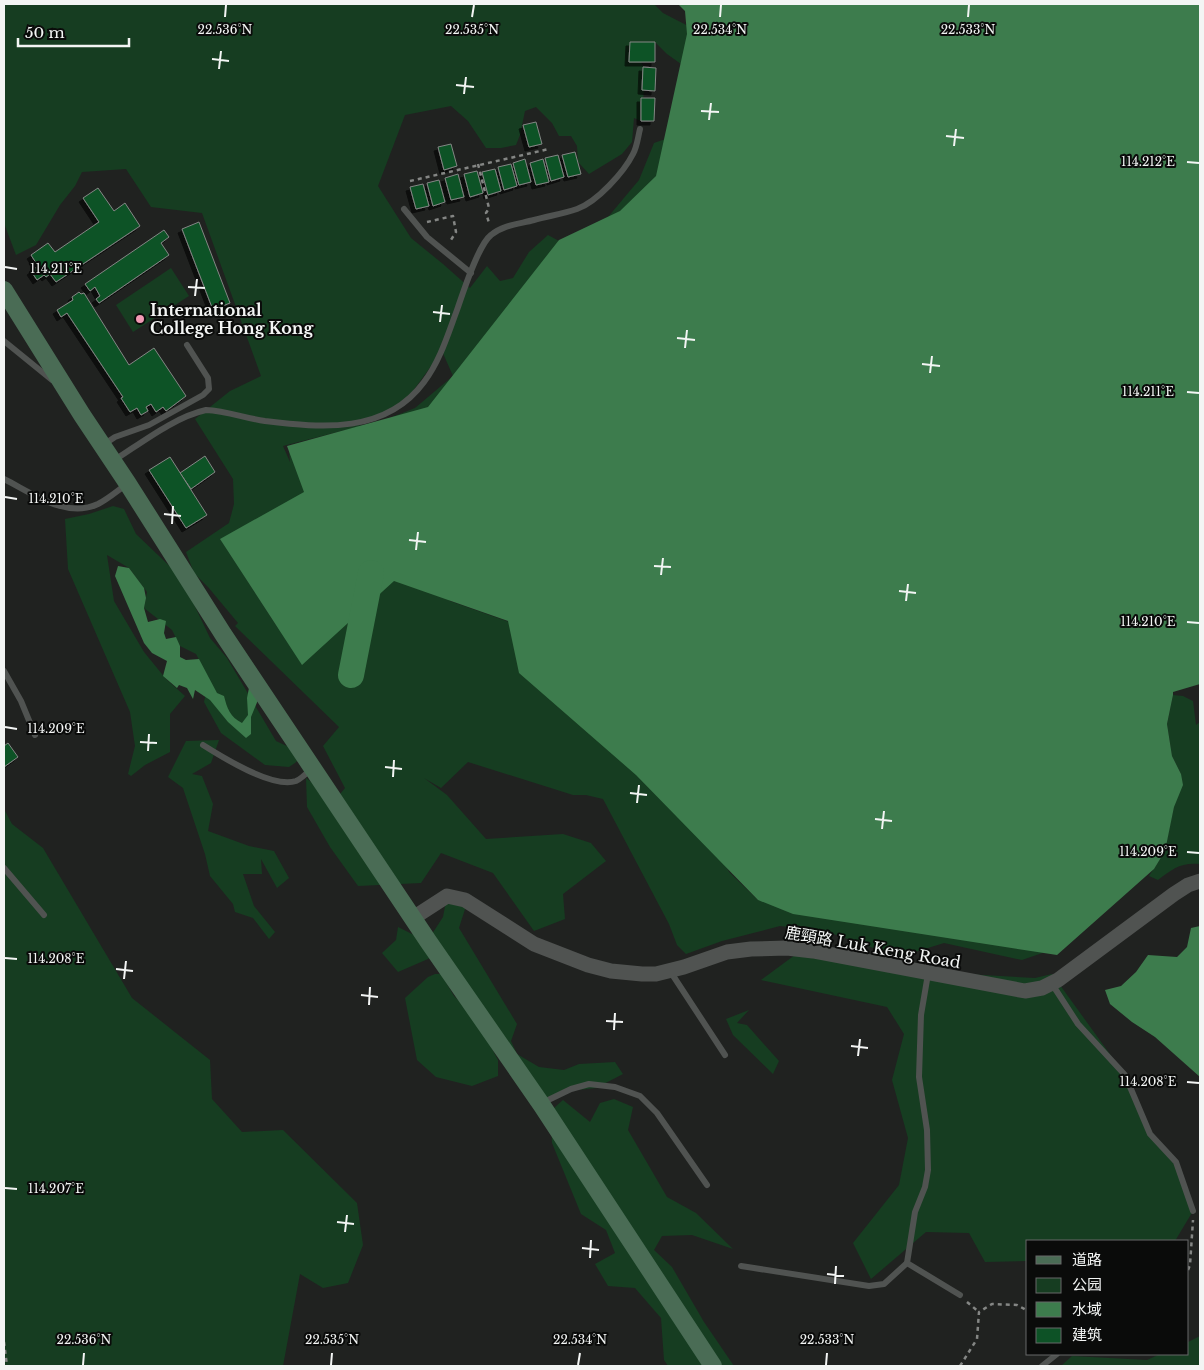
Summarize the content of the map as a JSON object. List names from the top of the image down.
{
  "streets": {
    "street": ["鹿頸路 Luk Keng Road"]
  },
  "places": ["International College Hong Kong"],
  "legend": [
    "道路",
    "公园",
    "水域",
    "建筑"
  ],
  "scale_bar": "50 m",
  "coordinates": [
    "22.536°N",
    "22.535°N",
    "22.534°N",
    "22.533°N",
    "114.212°E",
    "114.211°E",
    "114.210°E",
    "114.209°E",
    "114.208°E",
    "114.207°E"
  ]
}
